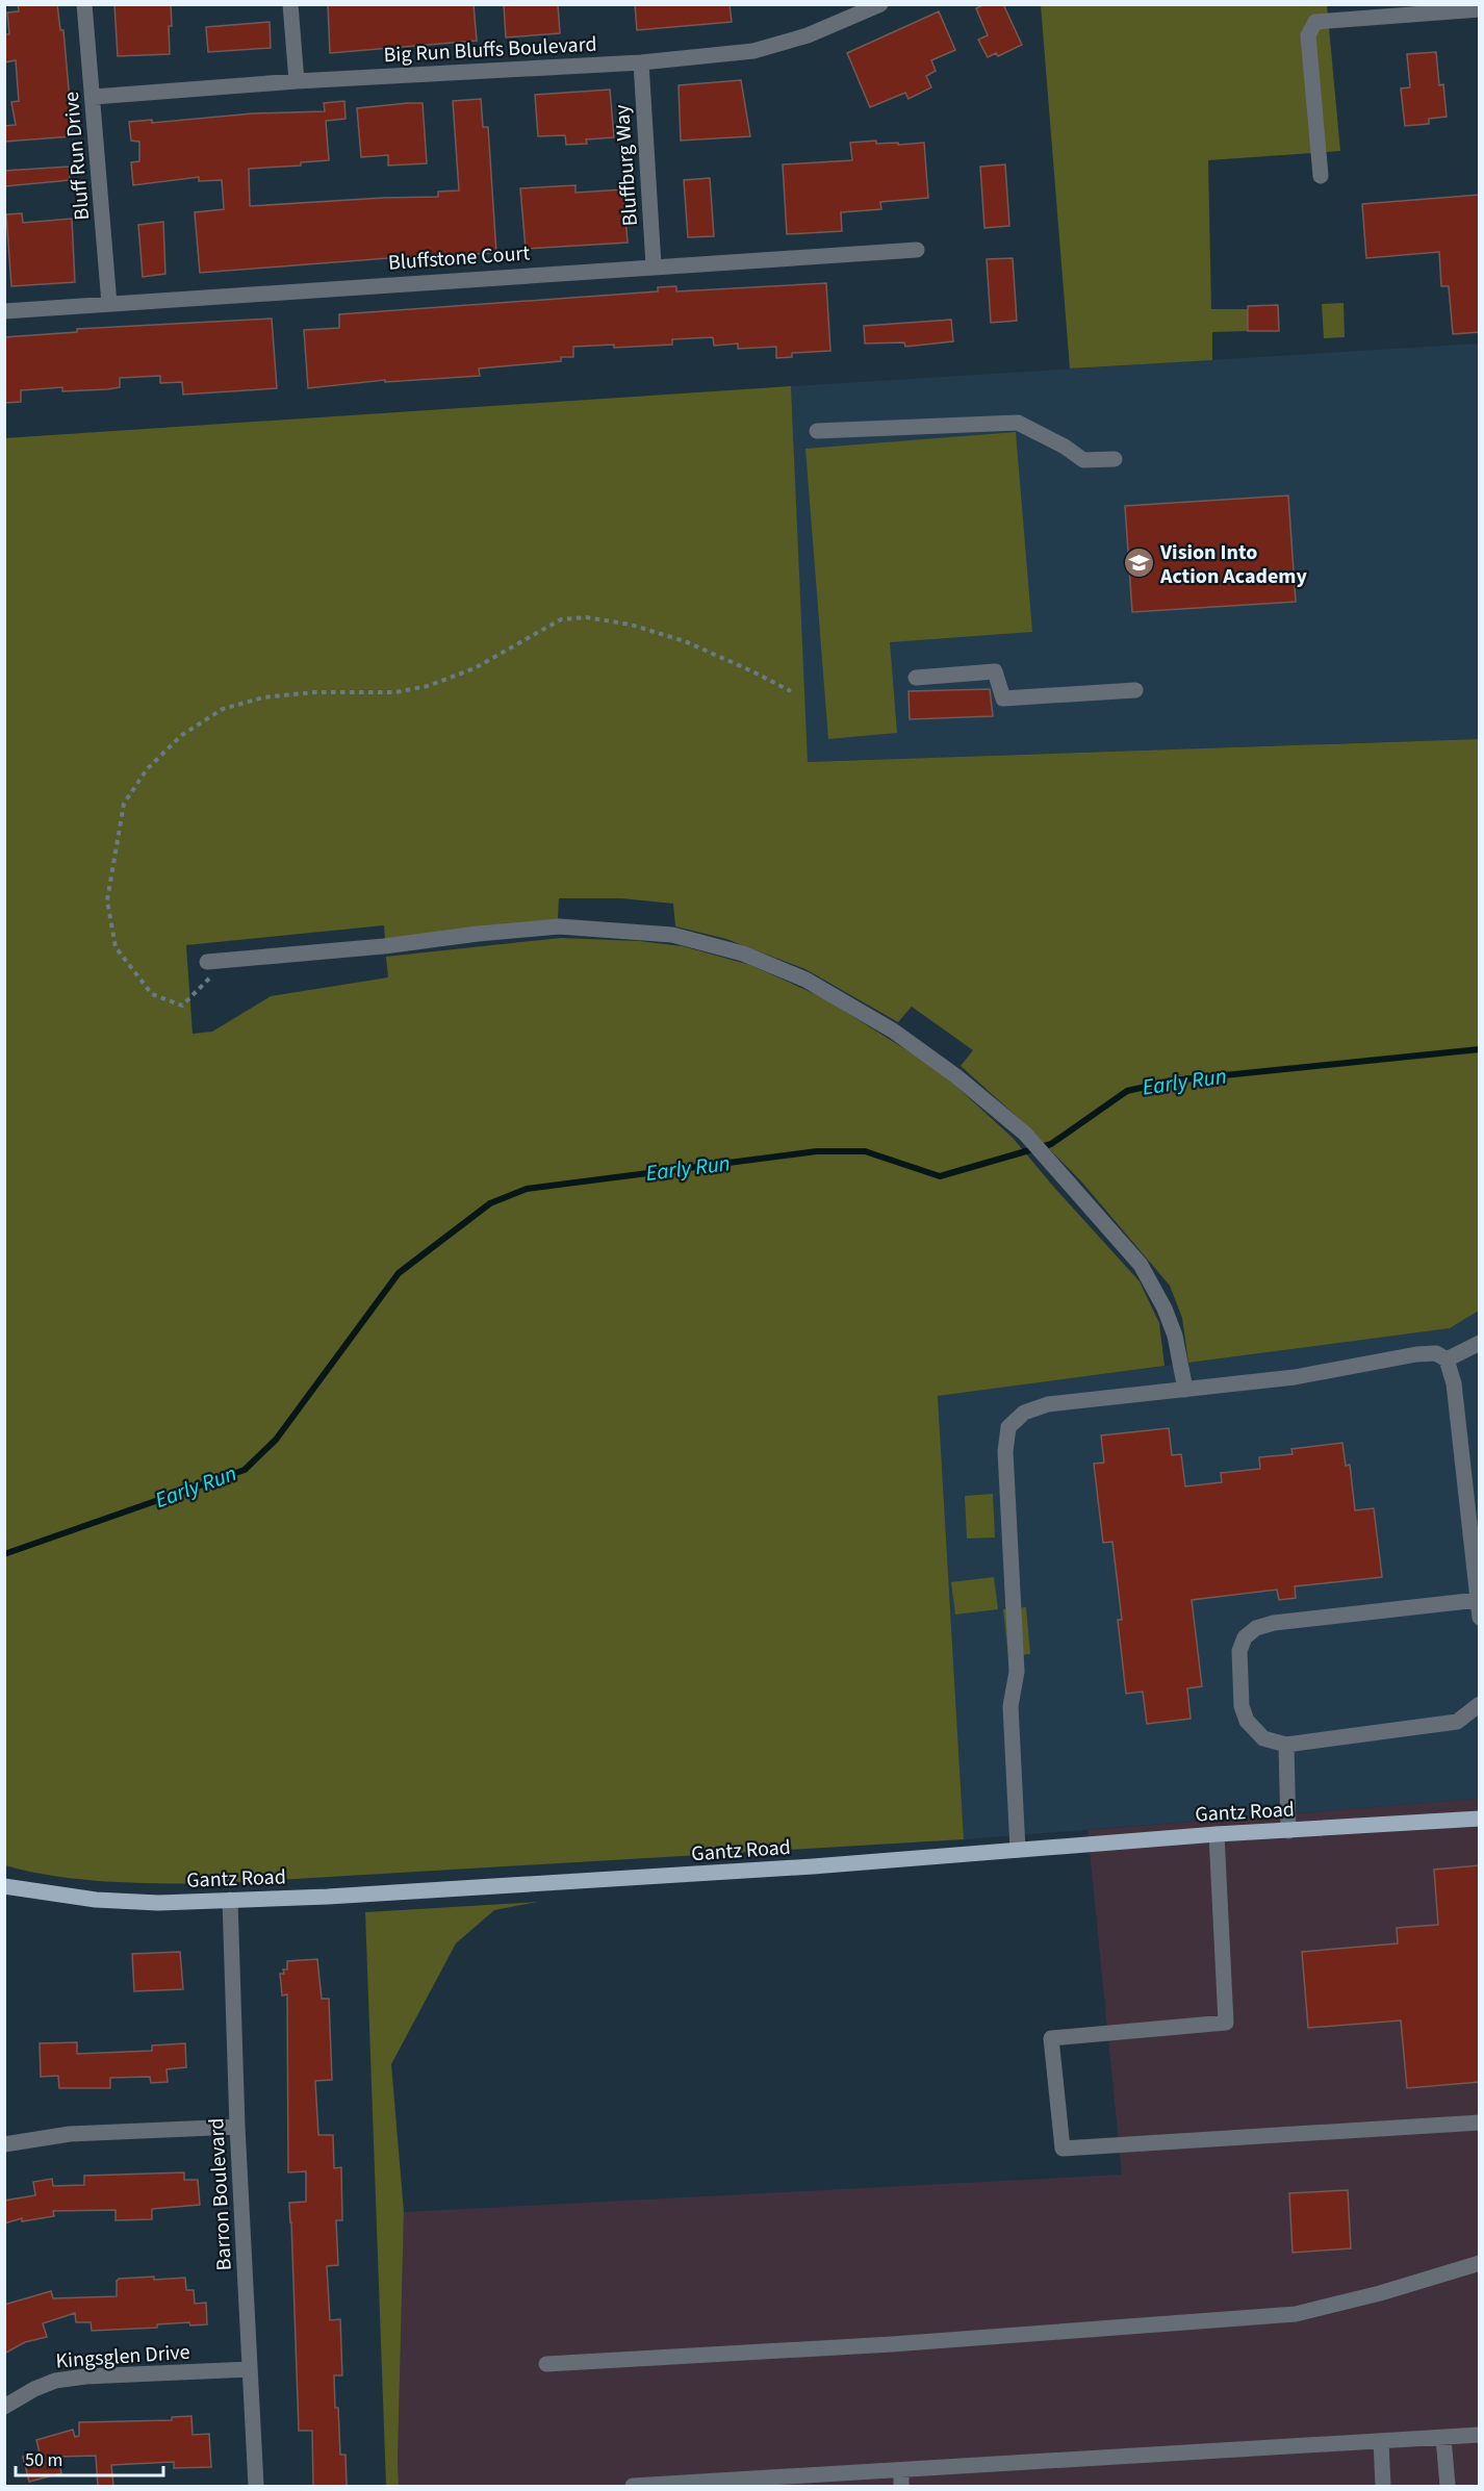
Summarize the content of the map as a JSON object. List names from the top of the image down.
{
  "streets": {
    "main road": ["Gantz Road"],
    "street": [
      "Big Run Bluffs Boulevard",
      "Bluff Run Drive",
      "Bluffburg Way",
      "Bluffstone Court",
      "Barron Boulevard",
      "Kingsglen Drive"
    ]
  },
  "crossings": [
    ["Big Run Bluffs Boulevard", "Bluff Run Drive"],
    ["Big Run Bluffs Boulevard", "Bluffburg Way"],
    ["Bluff Run Drive", "Bluffstone Court"],
    ["Bluffburg Way", "Bluffstone Court"],
    ["Gantz Road", "Barron Boulevard"],
    ["Barron Boulevard", "Kingsglen Drive"]
  ],
  "water": ["Early Run"],
  "places": {
    "school or university": ["Vision Into Action Academy"]
  },
  "scale_bar": "50 m"
}
